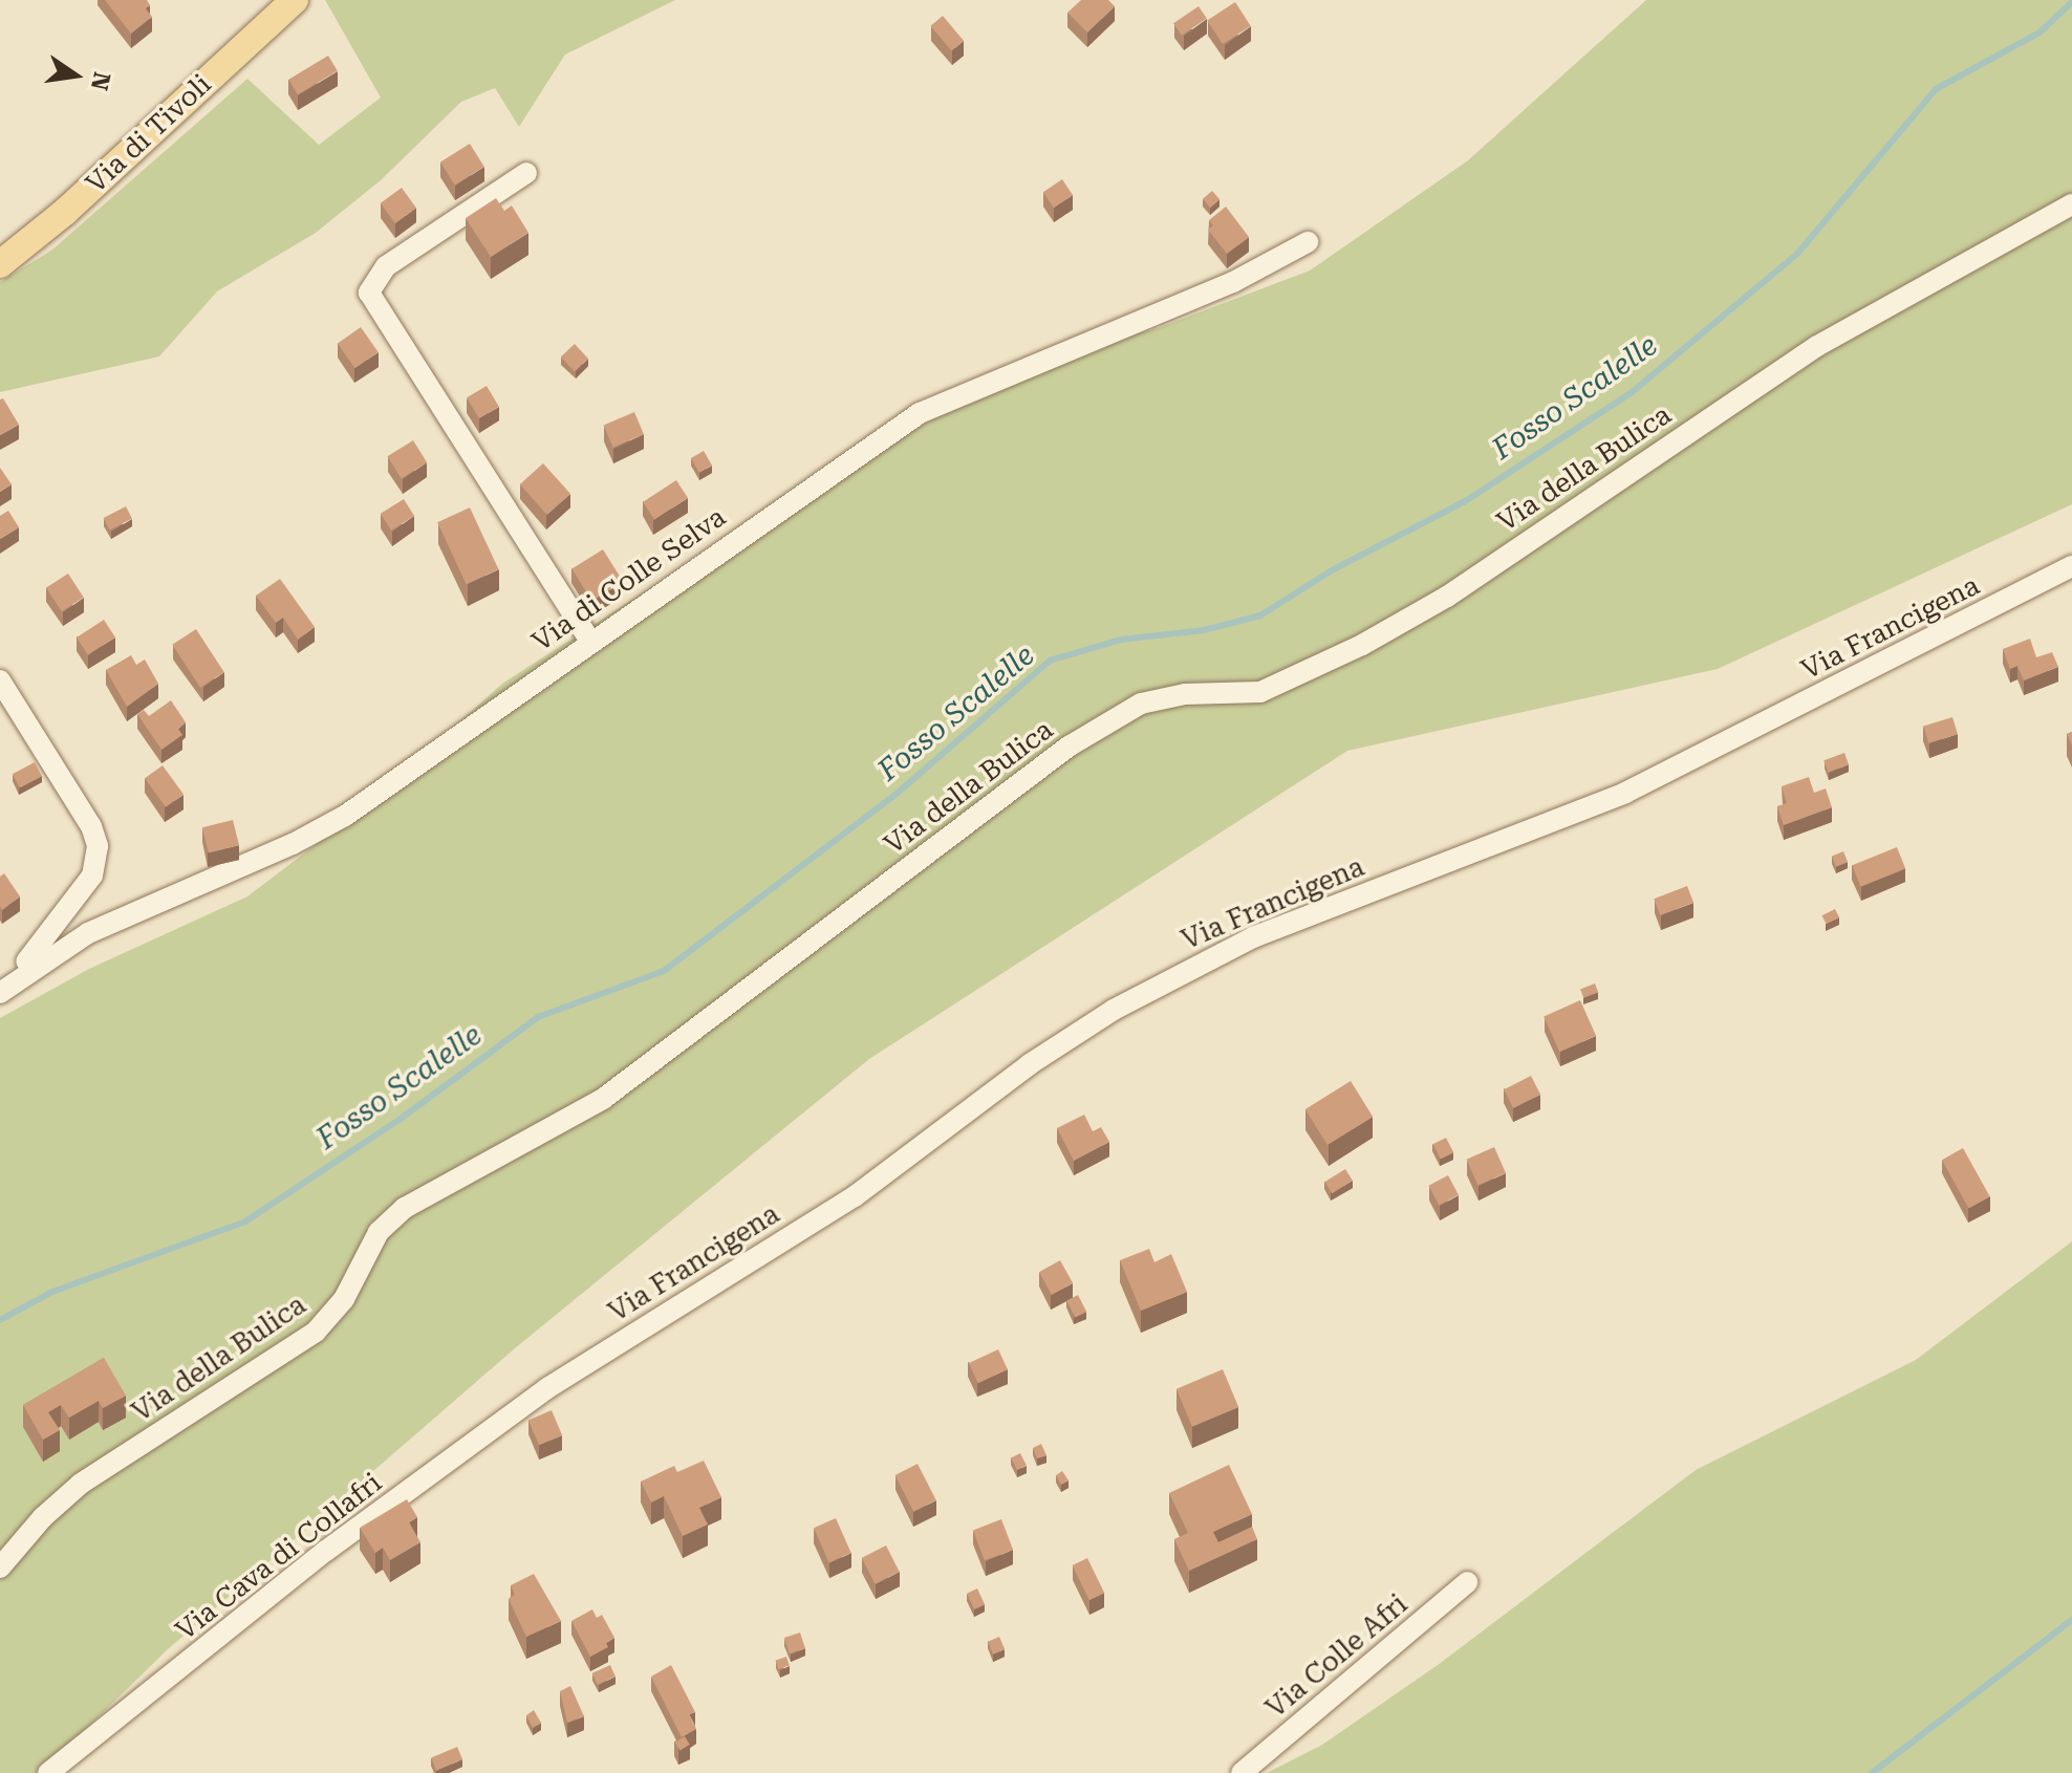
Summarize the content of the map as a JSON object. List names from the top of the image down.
{
  "streets": {
    "main road": ["Via di Tivoli"],
    "street": [
      "Via della Bulica",
      "Via di Colle Selva",
      "Via Francigena",
      "Via Cava di Collafri",
      "Via Colle Afri"
    ]
  },
  "crossings": [
    ["Via Francigena", "Via Cava di Collafri"]
  ],
  "water": ["Fosso Scalelle"],
  "north": "right"
}
